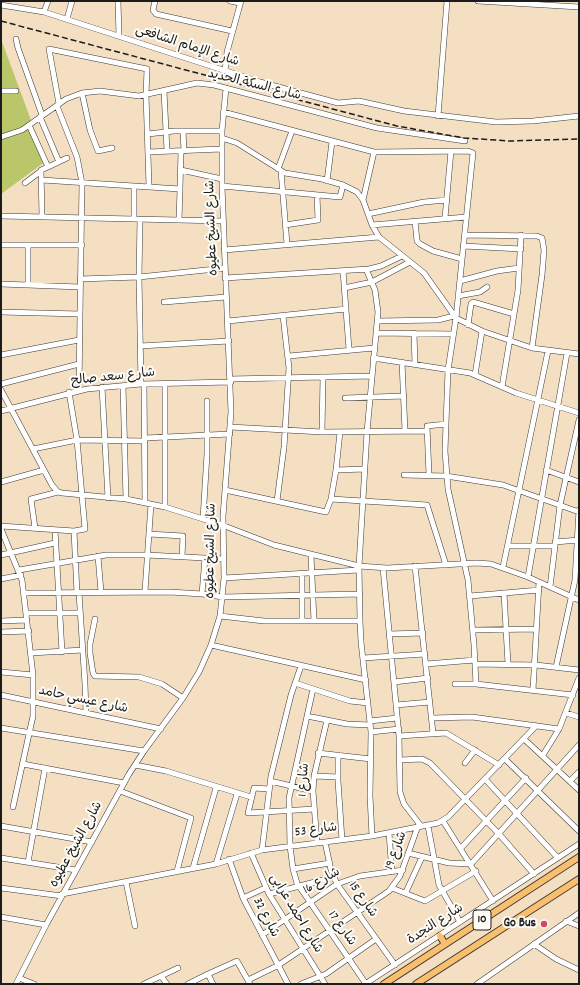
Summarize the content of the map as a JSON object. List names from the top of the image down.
{
  "streets": {
    "main road": ["10"],
    "street": [
      "شارع الإمام الشافعى",
      "شارع السكة الحديد",
      "شارع الشيخ عطيوه",
      "شارع سعد صالح",
      "شارع عيسي حامد",
      "شارع 1",
      "شارع 53",
      "شارع 19",
      "شارع 16",
      "شارع 15",
      "شارع احمد عرابى",
      "شارع 32",
      "شارع النجدة",
      "شارع 17"
    ]
  },
  "crossings": [
    ["شارع السكة الحديد", "شارع الشيخ عطيوه"],
    ["شارع الشيخ عطيوه", "شارع سعد صالح"],
    ["شارع الشيخ عطيوه", "شارع عيسي حامد"],
    ["شارع الشيخ عطيوه", "شارع 53"],
    ["شارع 1", "شارع 53"],
    ["شارع 53", "شارع 19"],
    ["شارع 53", "شارع 15"],
    ["شارع 53", "شارع احمد عرابى"],
    ["شارع 53", "شارع 32"],
    ["شارع 53", "شارع 17"],
    ["شارع 19", "شارع 16"],
    ["شارع 19", "شارع 15"],
    ["شارع 19", "شارع احمد عرابى"],
    ["شارع 19", "شارع 32"],
    ["شارع 19", "شارع 17"],
    ["شارع 16", "شارع 15"],
    ["شارع 16", "شارع احمد عرابى"],
    ["شارع 16", "شارع 32"],
    ["شارع 16", "شارع 17"],
    ["شارع 15", "شارع النجدة"],
    ["شارع النجدة", "شارع 17"]
  ],
  "places": ["Go Bus"]
}
